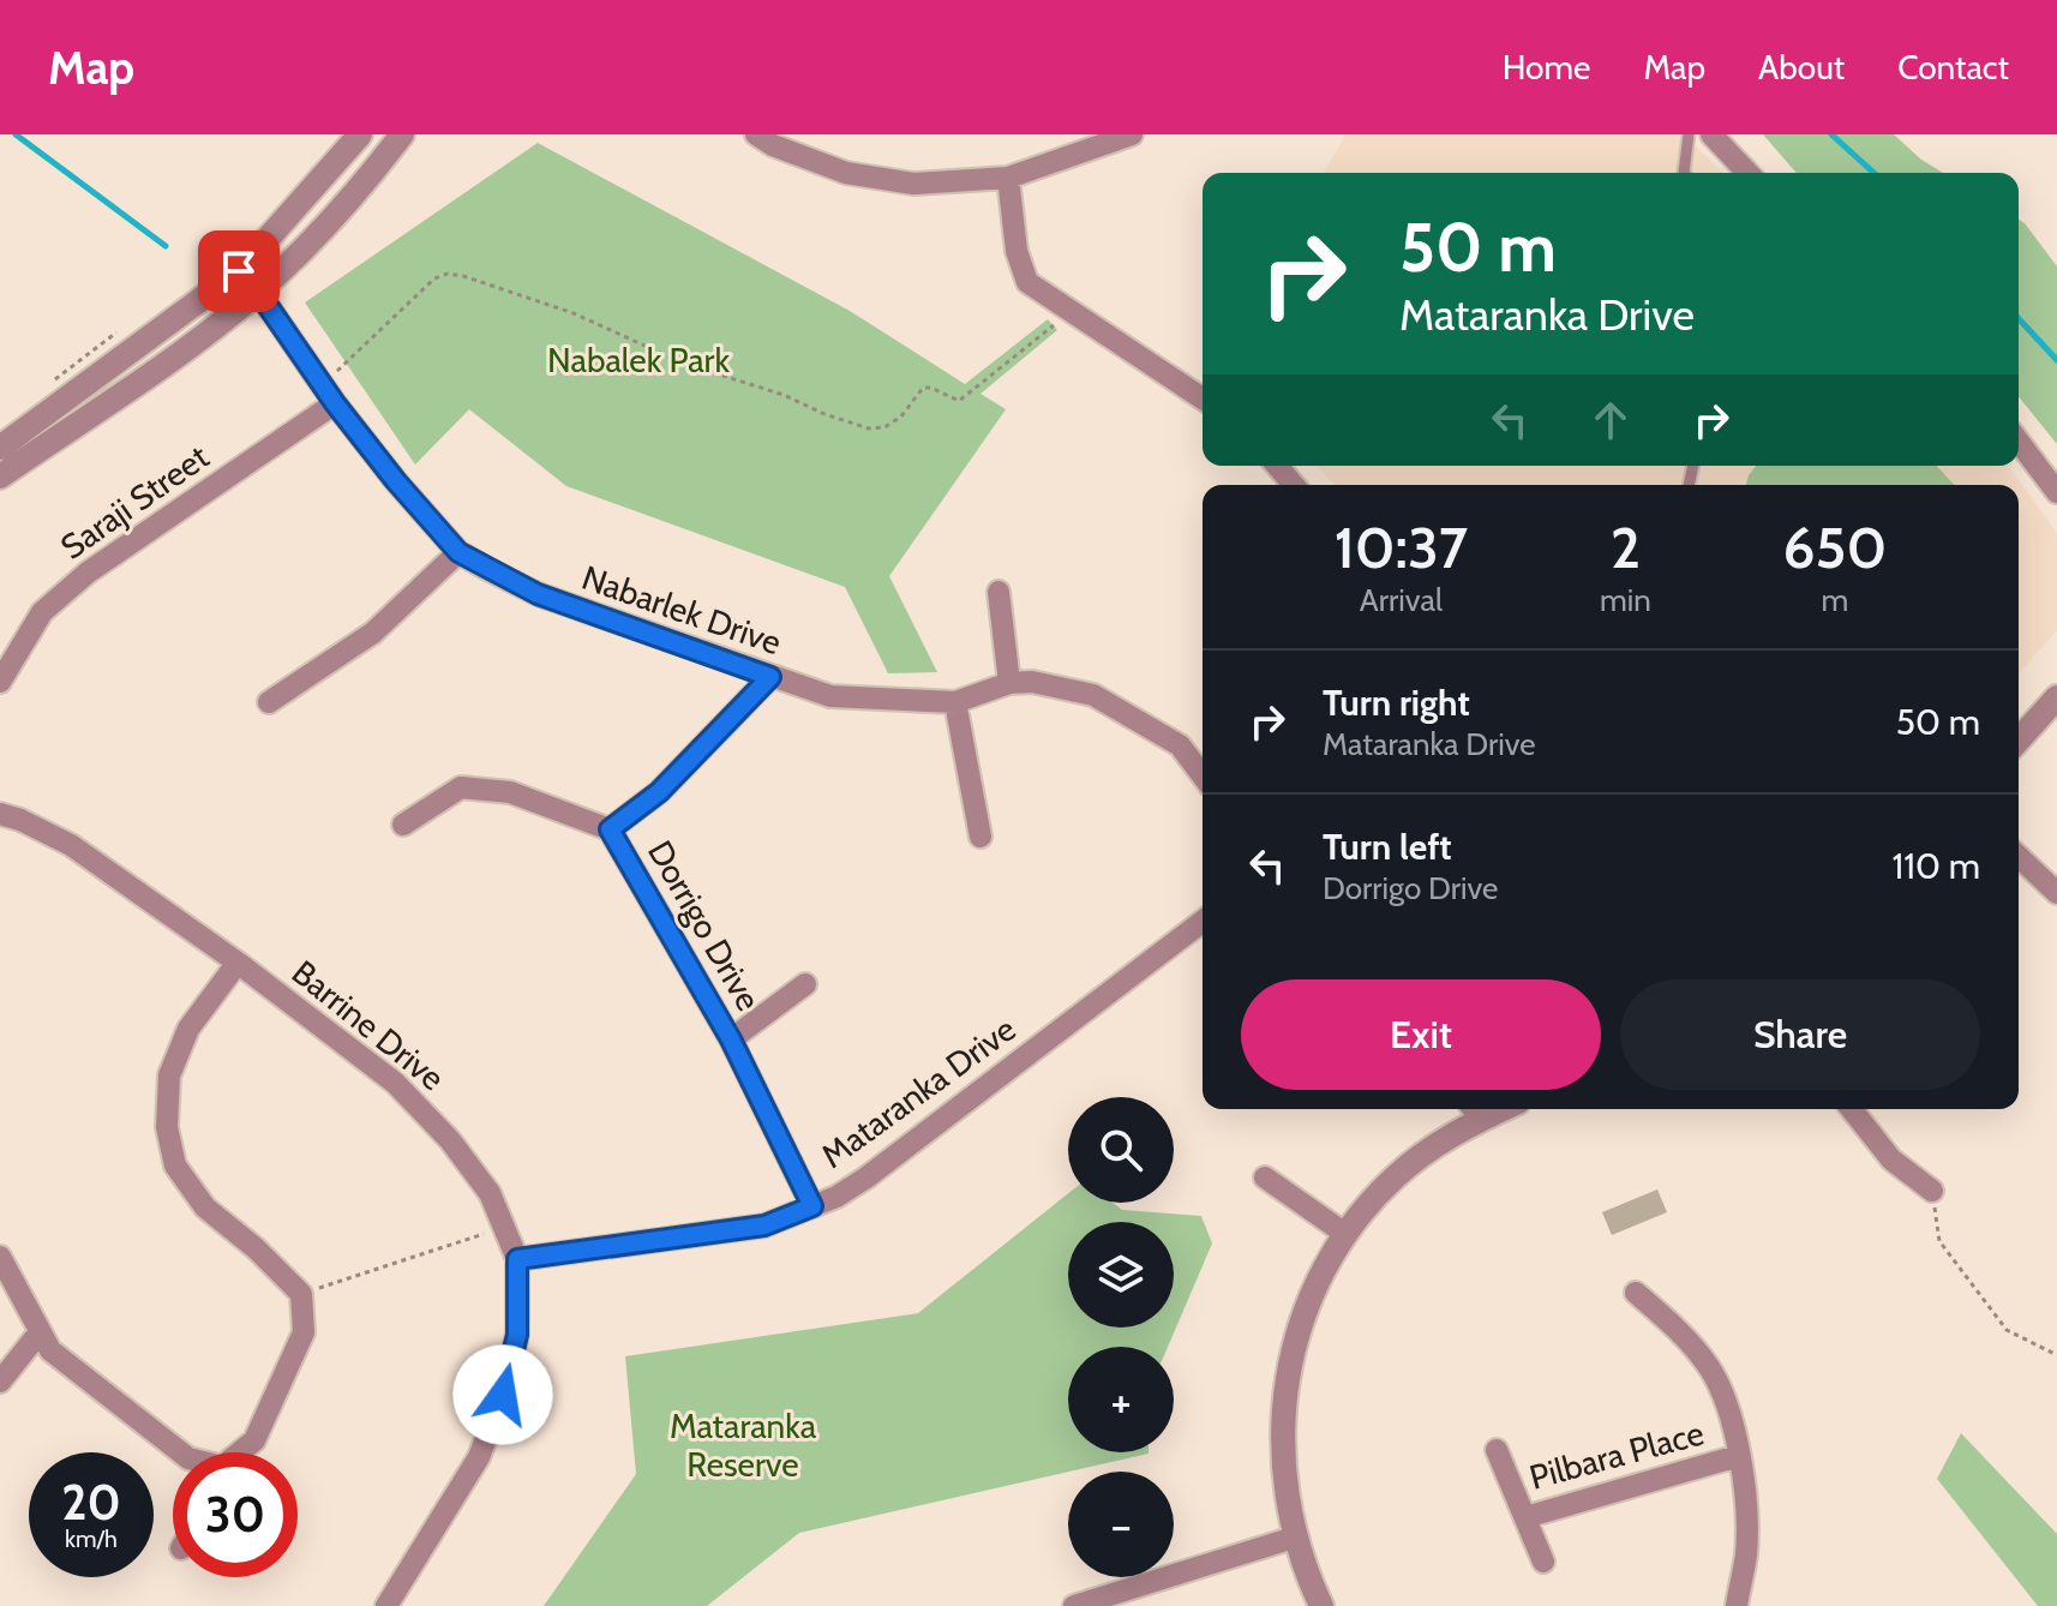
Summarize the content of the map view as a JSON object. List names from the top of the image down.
{
  "streets": {
    "street": [
      "Saraji Street",
      "Nabarlek Drive",
      "Dorrigo Drive",
      "Barrine Drive",
      "Mataranka Drive",
      "Pilbara Place"
    ]
  },
  "crossings": [
    ["Saraji Street", "Nabarlek Drive"],
    ["Dorrigo Drive", "Mataranka Drive"],
    ["Barrine Drive", "Mataranka Drive"]
  ],
  "parks": ["Nabalek Park", "Mataranka Reserve"],
  "page": {
    "header": "Map",
    "nav": [
      "Home",
      "Map",
      "About",
      "Contact"
    ],
    "turn": ["50 m", "Mataranka Drive"],
    "eta": [
      "10:37",
      "Arrival",
      "2",
      "min",
      "650",
      "m"
    ],
    "list": [
      {
        "name": "Turn right",
        "note": "Mataranka Drive",
        "value": "50 m"
      },
      {
        "name": "Turn left",
        "note": "Dorrigo Drive",
        "value": "110 m"
      }
    ],
    "buttons": ["Exit", "Share"],
    "map_buttons": ["+", "−"],
    "speed": "20 km/h",
    "limit": "30"
  }
}
